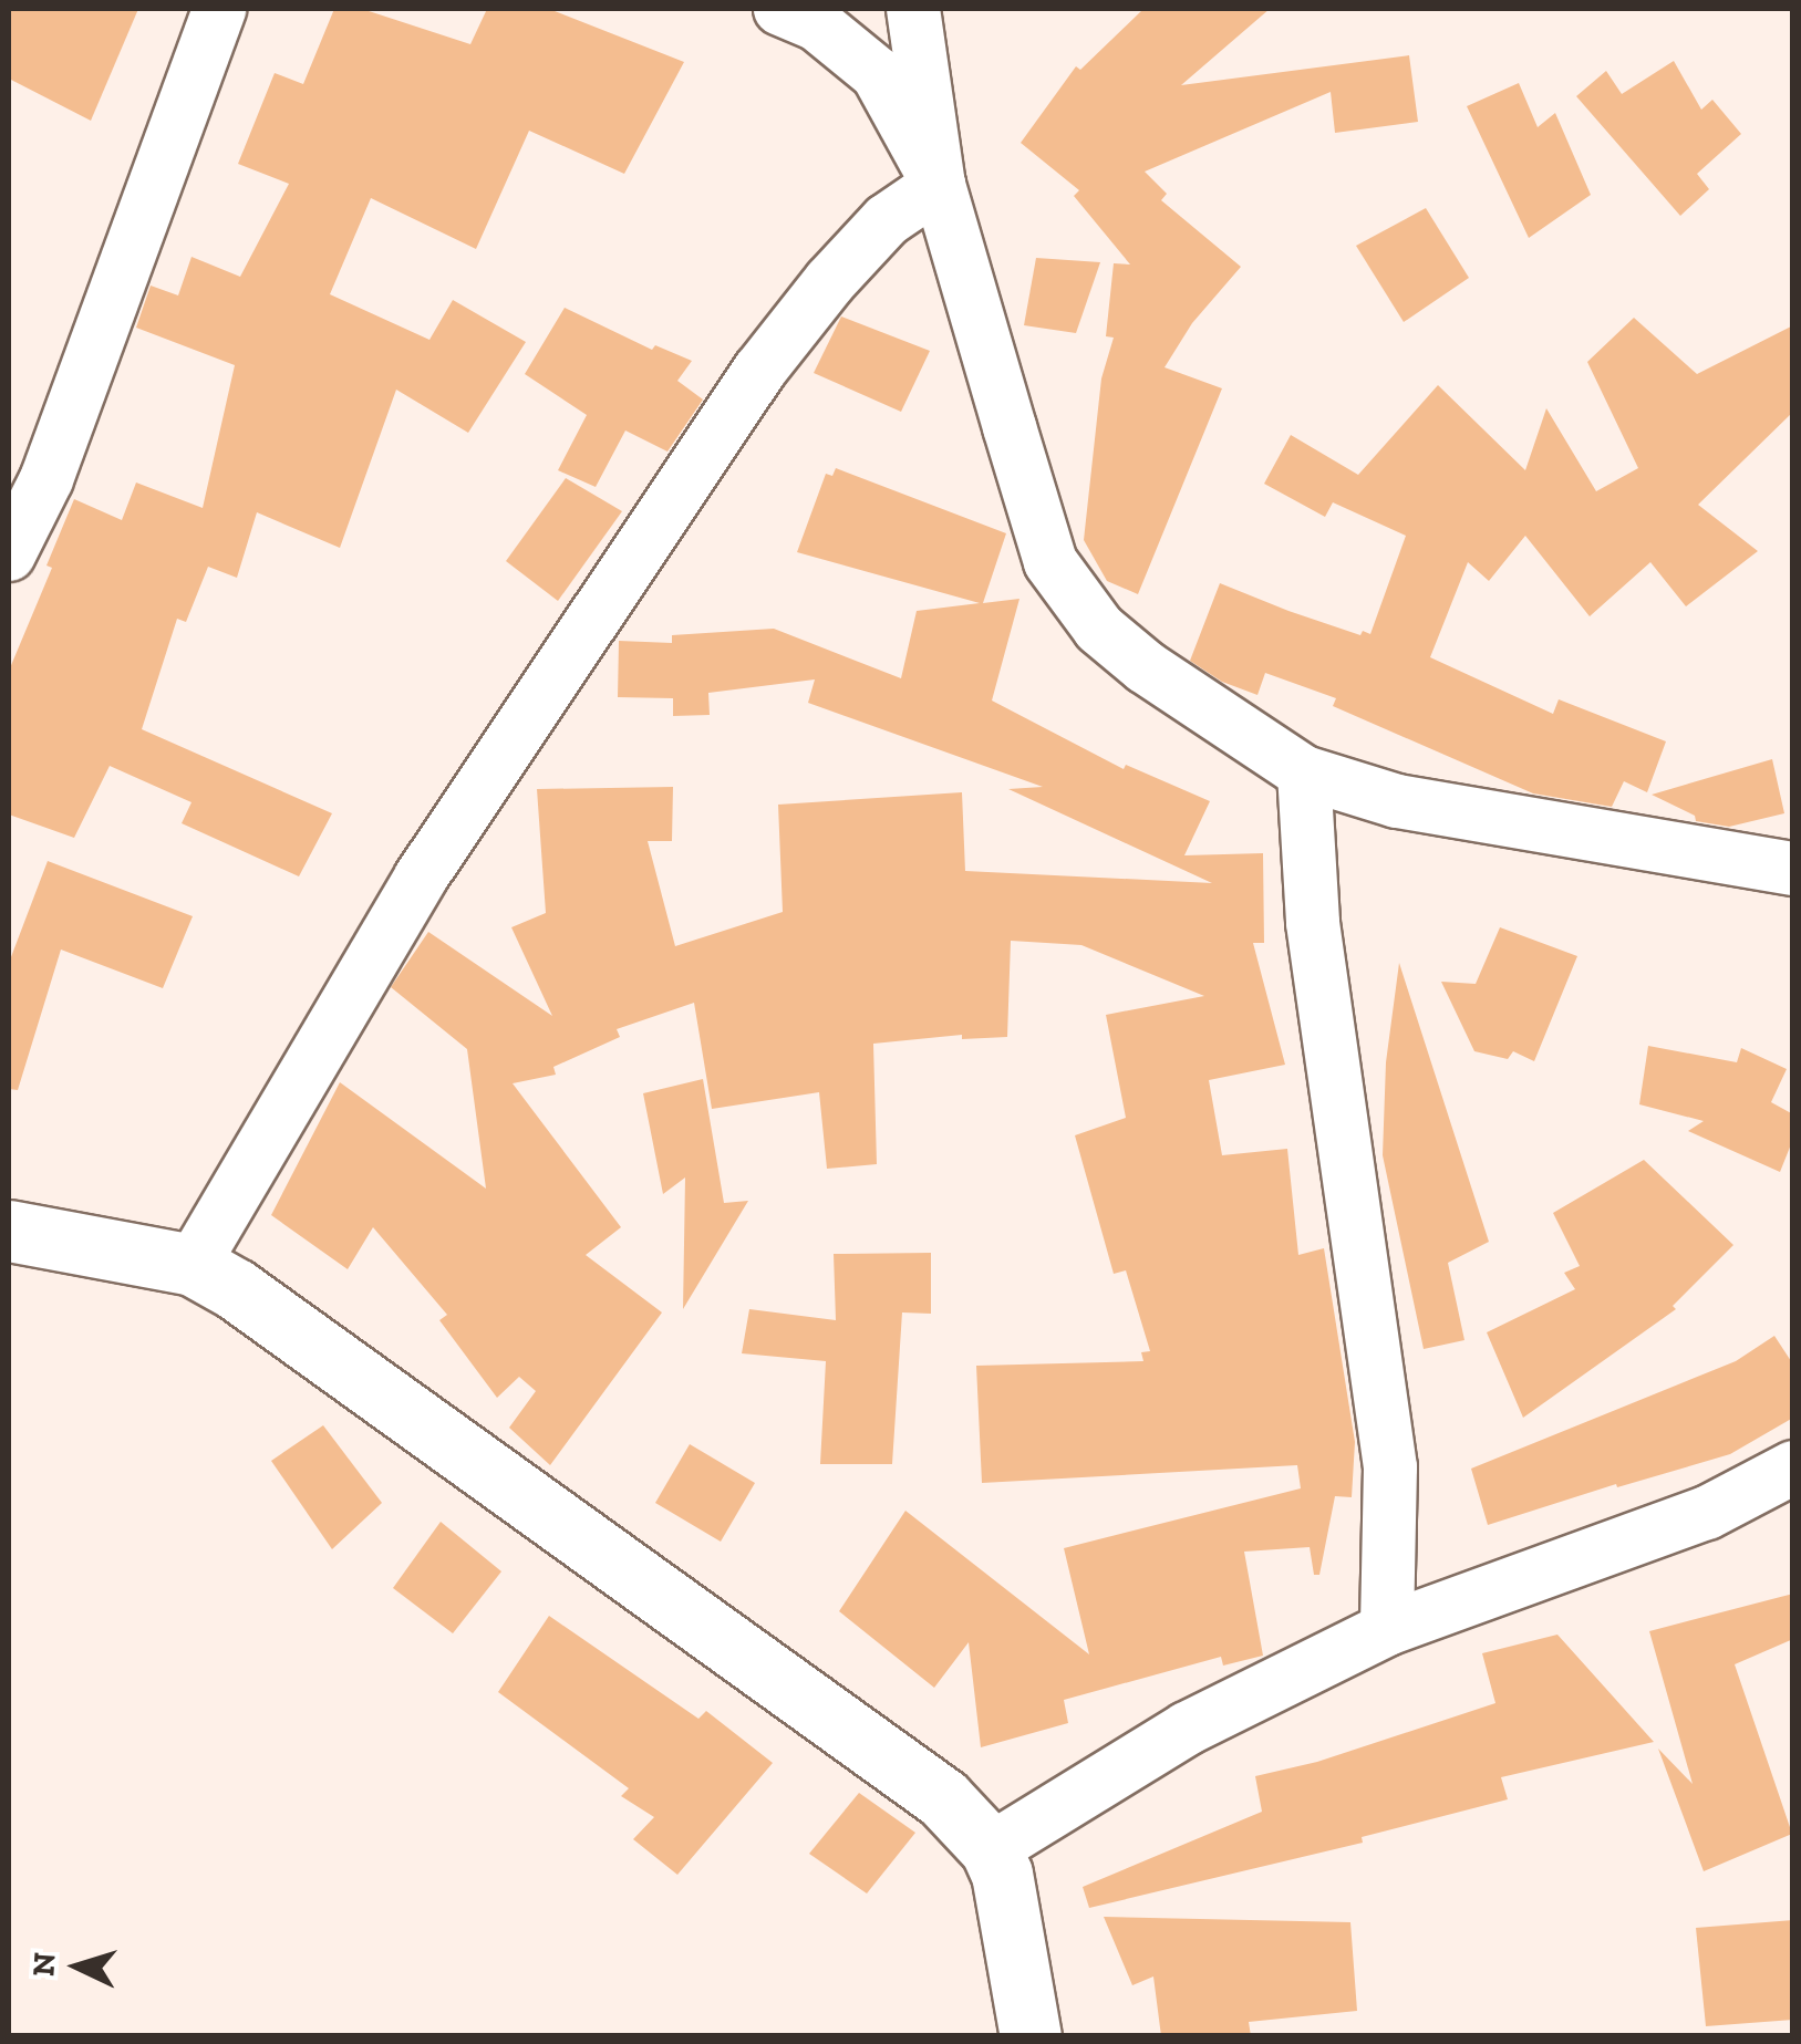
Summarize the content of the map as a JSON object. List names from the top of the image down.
{
  "north": "left"
}
